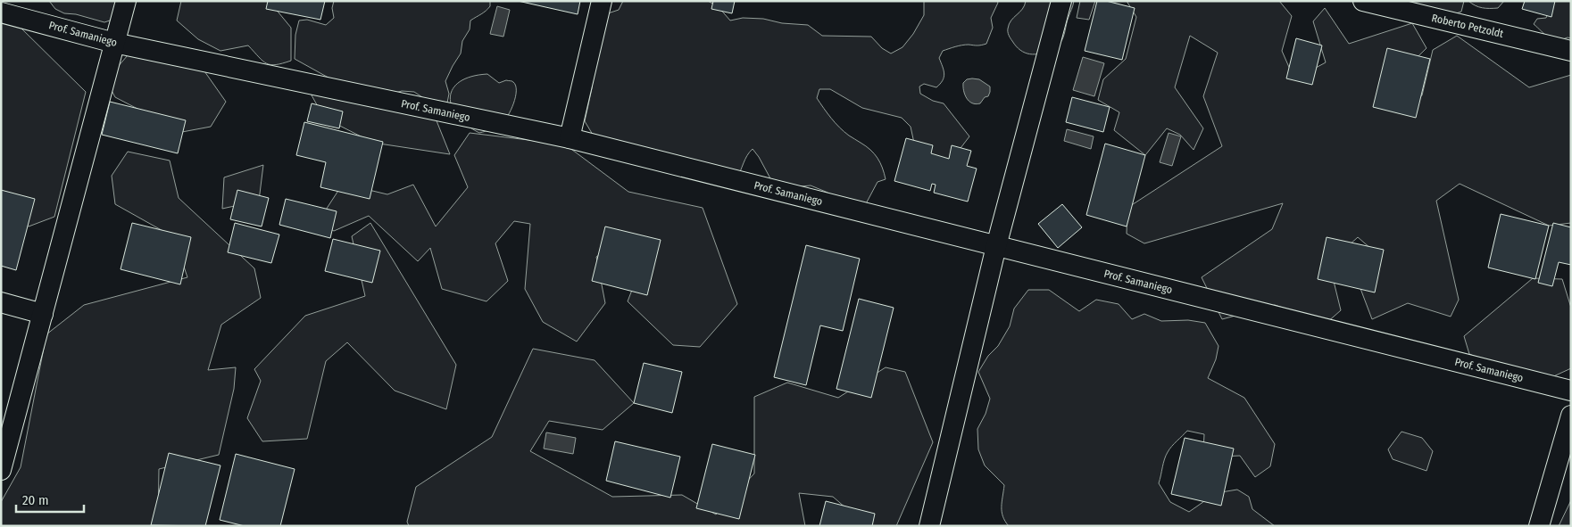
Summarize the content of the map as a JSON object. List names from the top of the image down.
{
  "streets": {
    "street": ["Roberto Petzoldt", "Prof. Samaniego"]
  },
  "scale_bar": "20 m"
}
